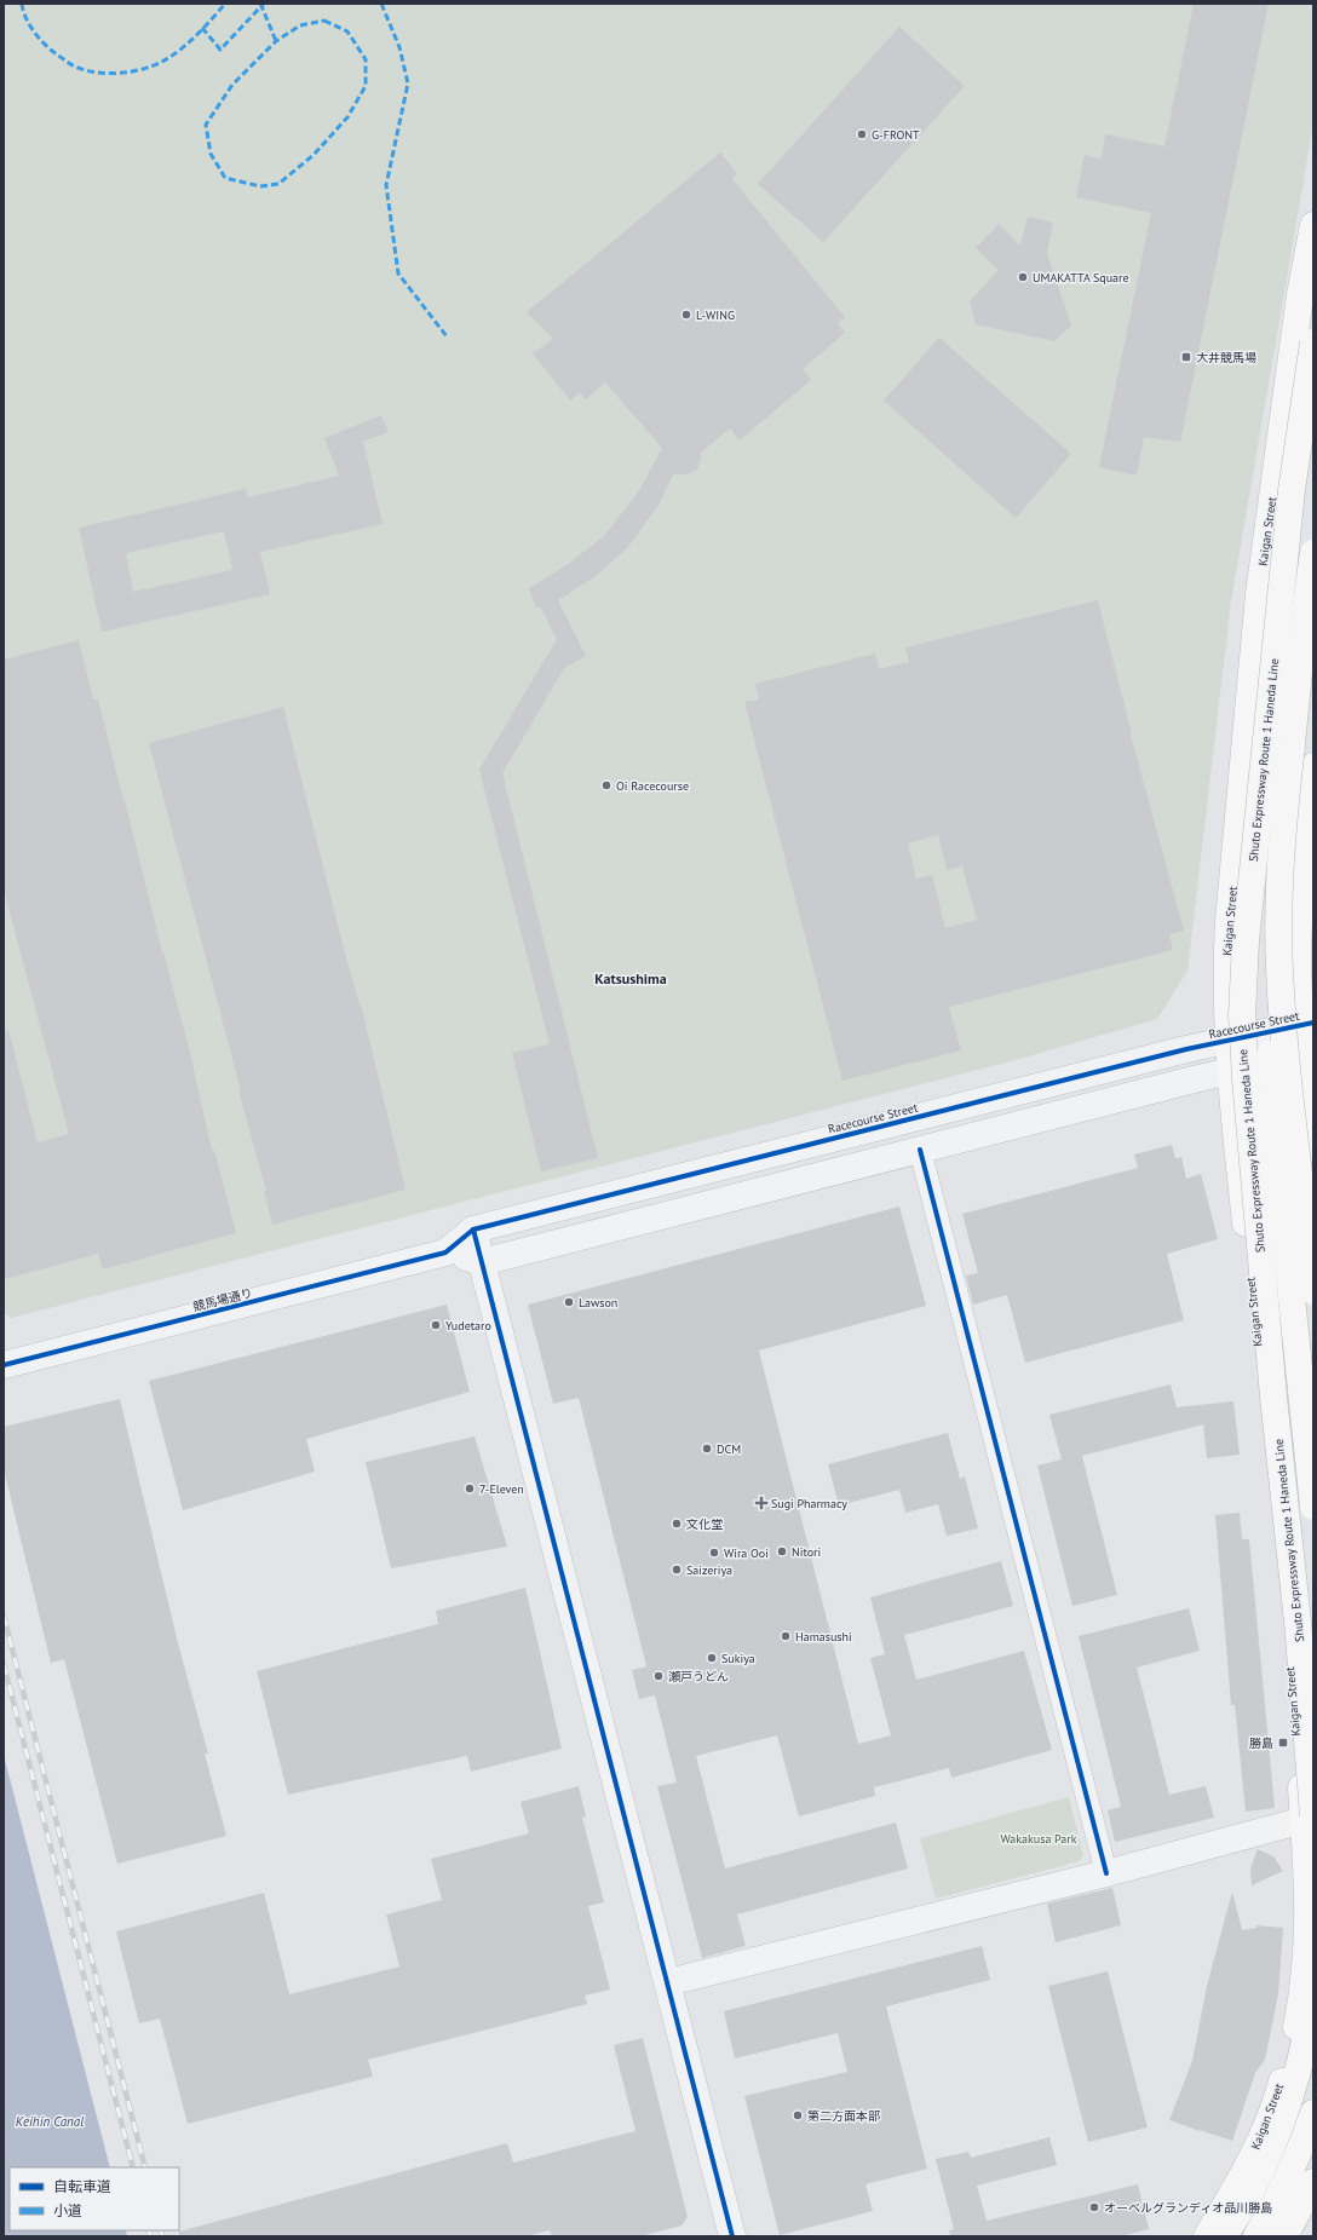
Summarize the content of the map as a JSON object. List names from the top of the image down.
{
  "streets": {
    "main road": ["Kaigan Street", "Shuto Expressway Route 1 Haneda Line"],
    "street": ["Racecourse Street", "競馬場通り"]
  },
  "crossings": [
    ["Kaigan Street", "Shuto Expressway Route 1 Haneda Line"],
    ["Kaigan Street", "Racecourse Street"],
    ["Racecourse Street", "競馬場通り"]
  ],
  "districts": ["Katsushima"],
  "water": ["Keihin Canal"],
  "parks": ["Wakakusa Park"],
  "places": {
    "other": [
      "G-FRONT",
      "UMAKATTA Square",
      "L-WING",
      "Oi Racecourse",
      "Lawson",
      "Yudetaro",
      "DCM",
      "7-Eleven",
      "文化堂",
      "Nitori",
      "Wira Ooi",
      "Saizeriya",
      "Hamasushi",
      "Sukiya",
      "瀬戸うどん",
      "第二方面本部",
      "オーベルグランディオ品川勝島"
    ],
    "transit": ["大井競馬場", "勝島"],
    "health": ["Sugi Pharmacy"]
  },
  "legend": ["自転車道", "小道"]
}
